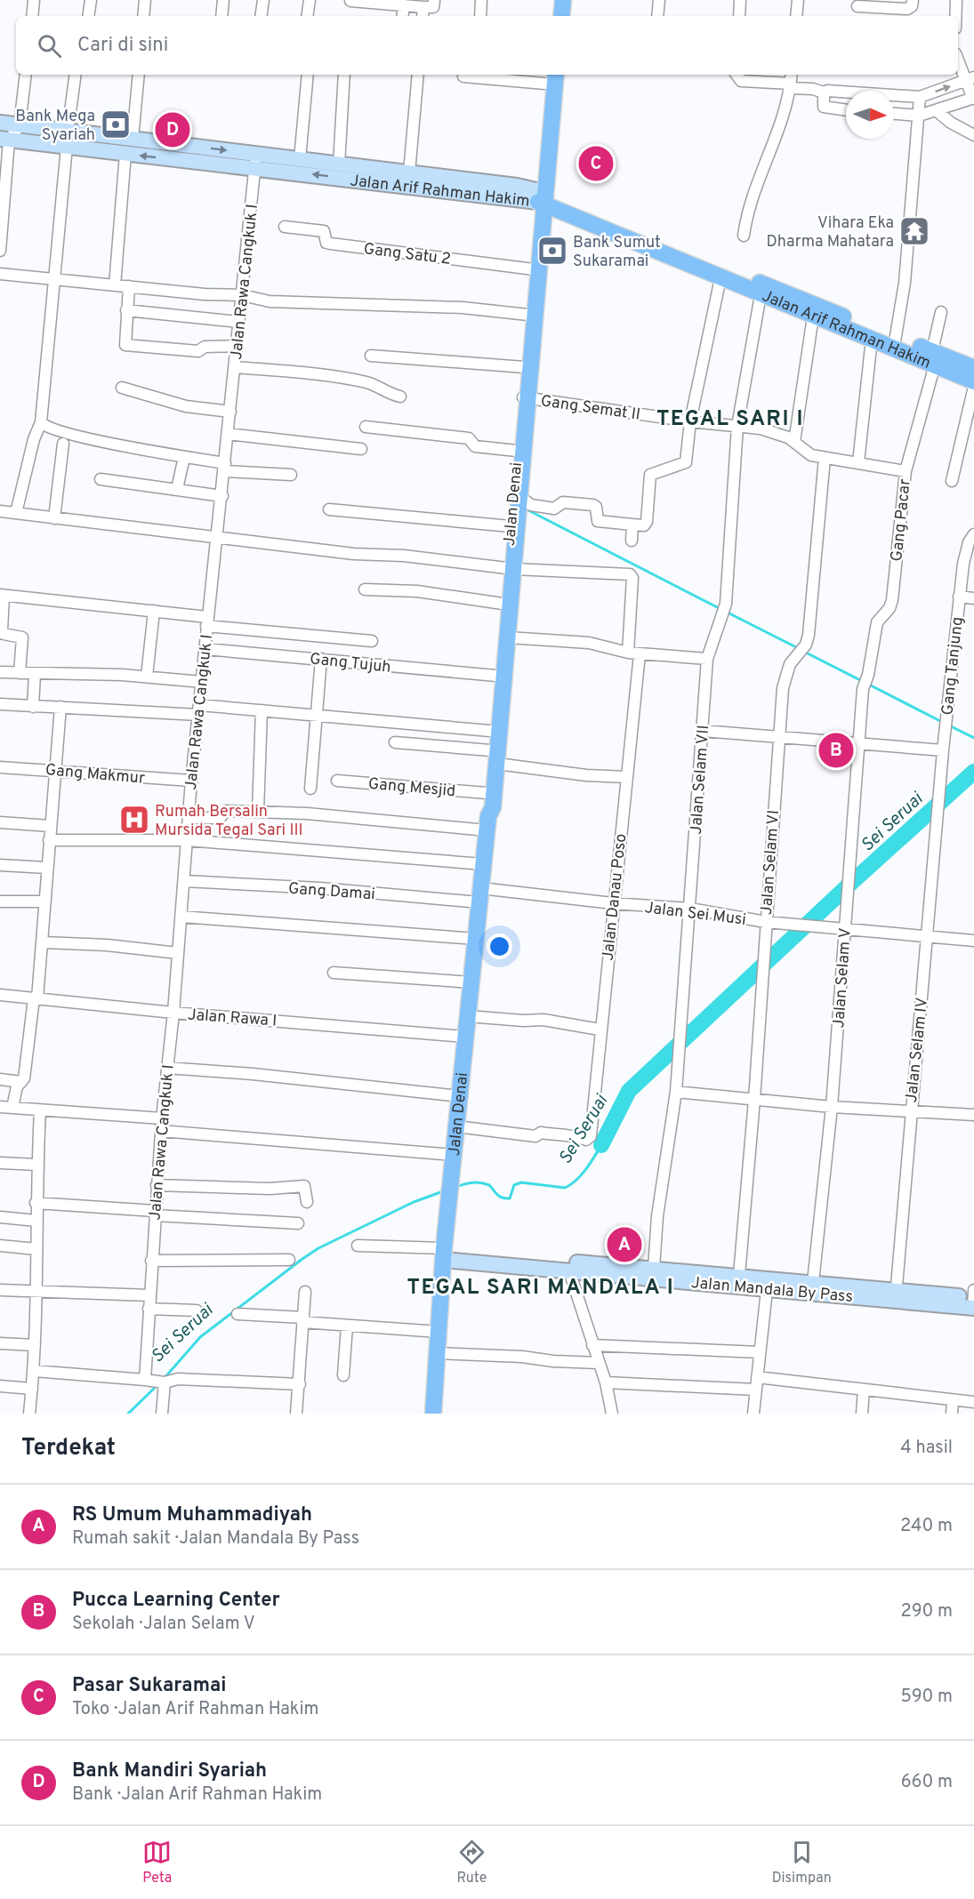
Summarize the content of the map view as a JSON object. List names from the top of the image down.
{
  "streets": {
    "main road": ["Jalan Arif Rahman Hakim", "Jalan Denai", "Jalan Mandala By Pass"],
    "street": [
      "Gang Satu 2",
      "Jalan Rawa Cangkuk I",
      "Gang Semat II",
      "Gang Pacar",
      "Gang Tujuh",
      "Gang Tanjung",
      "Gang Makmur",
      "Jalan Selam VII",
      "Gang Mesjid",
      "Jalan Selam VI",
      "Gang Damai",
      "Jalan Danau Poso",
      "Jalan Sei Musi",
      "Jalan Selam V",
      "Jalan Rawa I",
      "Jalan Selam IV"
    ]
  },
  "crossings": [
    ["Jalan Arif Rahman Hakim", "Jalan Rawa Cangkuk I"],
    ["Jalan Arif Rahman Hakim", "Jalan Denai"],
    ["Jalan Arif Rahman Hakim", "Gang Pacar"],
    ["Jalan Arif Rahman Hakim", "Jalan Selam VII"],
    ["Gang Satu 2", "Jalan Denai"],
    ["Jalan Rawa Cangkuk I", "Gang Tujuh"],
    ["Jalan Rawa Cangkuk I", "Gang Makmur"],
    ["Jalan Rawa Cangkuk I", "Gang Damai"],
    ["Jalan Rawa Cangkuk I", "Jalan Rawa I"],
    ["Gang Semat II", "Jalan Denai"],
    ["Gang Semat II", "Gang Pacar"],
    ["Gang Semat II", "Jalan Selam VII"],
    ["Gang Semat II", "Jalan Selam VI"],
    ["Jalan Denai", "Gang Tujuh"],
    ["Jalan Denai", "Gang Mesjid"],
    ["Jalan Denai", "Gang Damai"],
    ["Jalan Denai", "Jalan Danau Poso"],
    ["Jalan Denai", "Jalan Sei Musi"],
    ["Jalan Denai", "Jalan Rawa I"],
    ["Jalan Denai", "Jalan Mandala By Pass"],
    ["Gang Pacar", "Jalan Selam V"],
    ["Gang Tanjung", "Jalan Selam IV"],
    ["Jalan Selam VII", "Jalan Sei Musi"],
    ["Jalan Selam VII", "Jalan Mandala By Pass"],
    ["Jalan Selam VI", "Jalan Sei Musi"],
    ["Jalan Selam VI", "Jalan Mandala By Pass"],
    ["Gang Damai", "Jalan Sei Musi"],
    ["Jalan Danau Poso", "Jalan Sei Musi"],
    ["Jalan Sei Musi", "Jalan Selam V"],
    ["Jalan Sei Musi", "Jalan Selam IV"],
    ["Jalan Selam V", "Jalan Mandala By Pass"],
    ["Jalan Selam IV", "Jalan Mandala By Pass"]
  ],
  "districts": ["TEGAL SARI I", "TEGAL SARI MANDALA I"],
  "water": ["Sei Seruai"],
  "places": {
    "bank": ["Bank Mega Syariah", "Bank Sumut Sukaramai"],
    "temple": ["Vihara Eka Dharma Mahatara"],
    "hospital": ["Rumah Bersalin Mursida Tegal Sari III"]
  },
  "north": "right",
  "page": {
    "search": "Cari di sini",
    "pins": [
      "D",
      "C",
      "B",
      "A"
    ],
    "heading": ["Terdekat", "4 hasil"],
    "list": [
      {
        "mark": "A",
        "name": "RS Umum Muhammadiyah",
        "note": "Rumah sakit · Jalan Mandala By Pass",
        "value": "240 m"
      },
      {
        "mark": "B",
        "name": "Pucca Learning Center",
        "note": "Sekolah · Jalan Selam V",
        "value": "290 m"
      },
      {
        "mark": "C",
        "name": "Pasar Sukaramai",
        "note": "Toko · Jalan Arif Rahman Hakim",
        "value": "590 m"
      },
      {
        "mark": "D",
        "name": "Bank Mandiri Syariah",
        "note": "Bank · Jalan Arif Rahman Hakim",
        "value": "660 m"
      }
    ],
    "nav": ["Peta", "Rute", "Disimpan"]
  }
}
